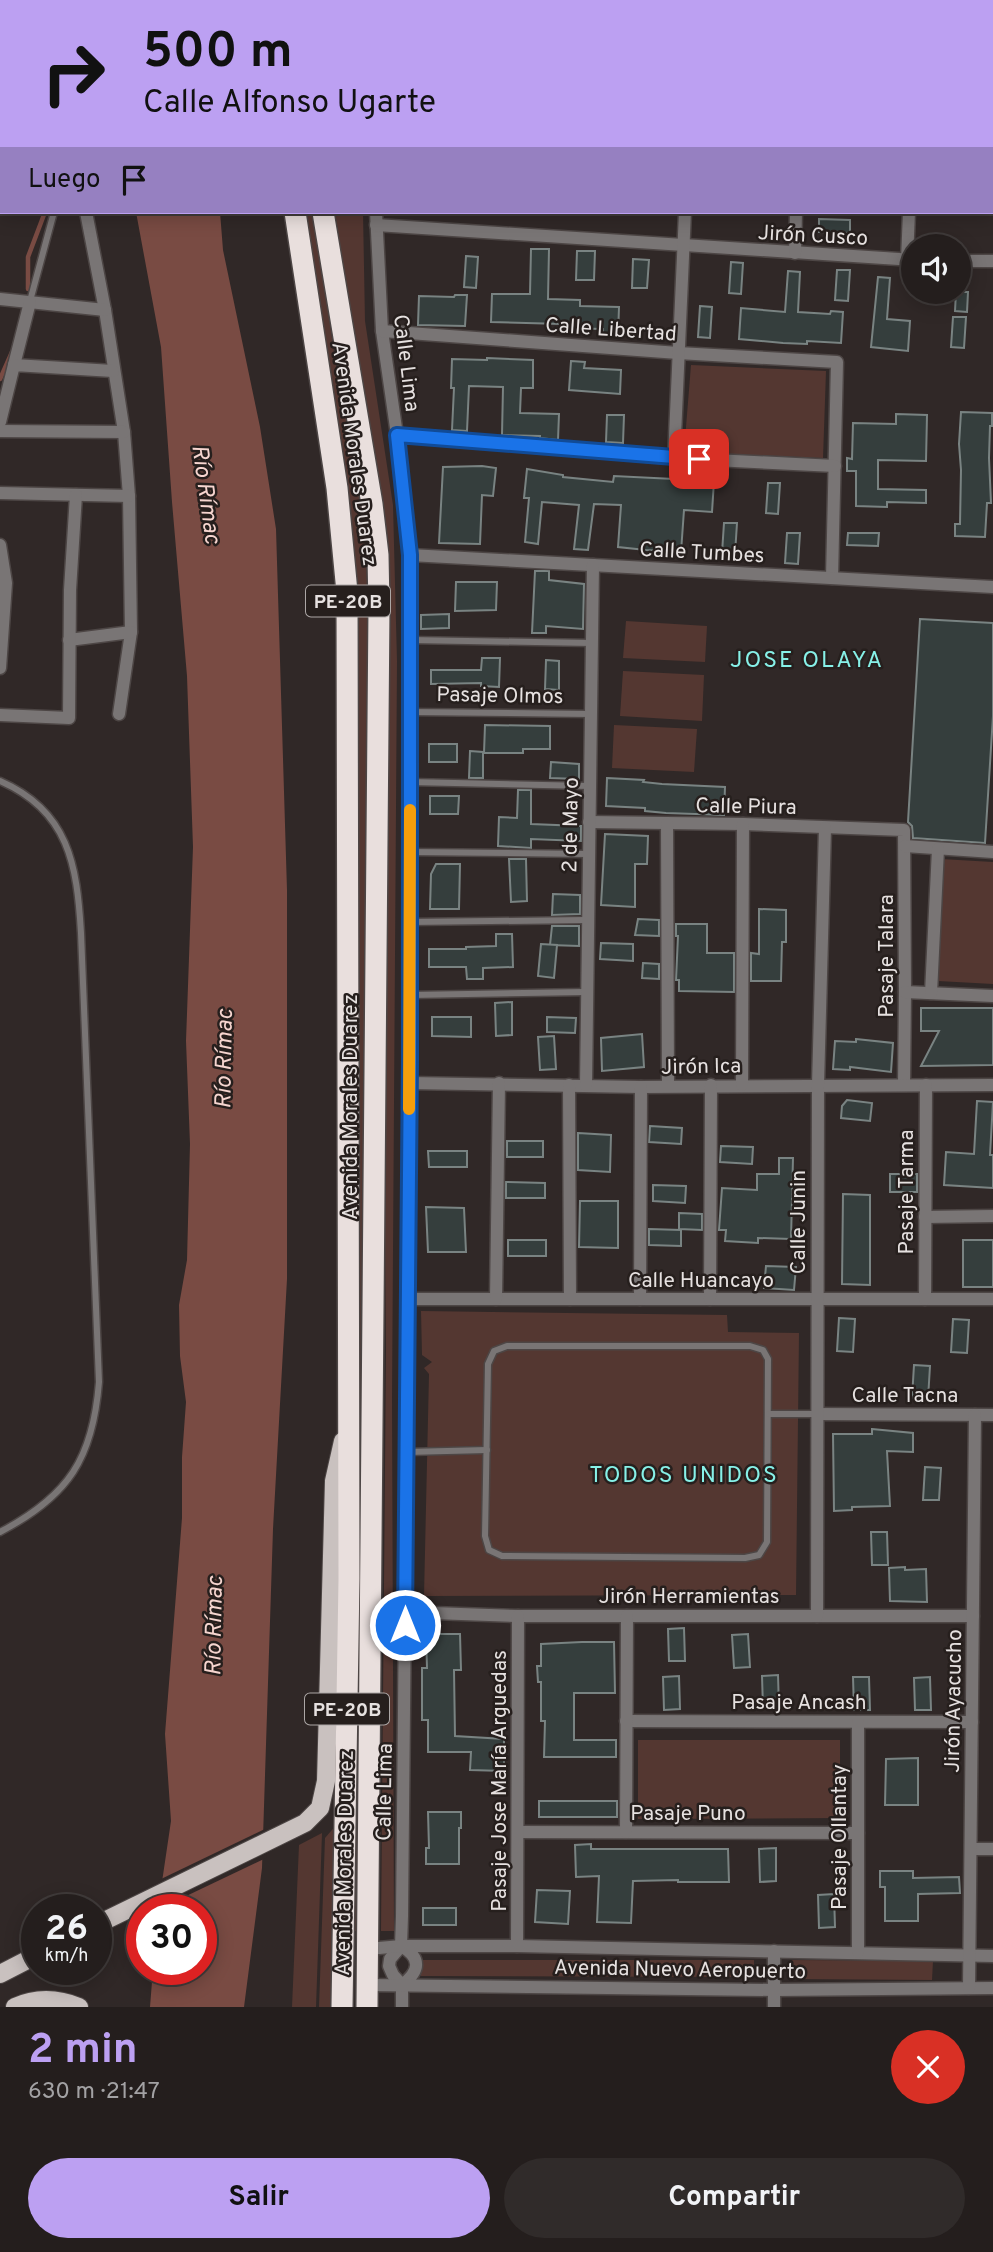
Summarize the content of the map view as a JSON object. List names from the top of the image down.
{
  "streets": {
    "highway": ["Avenida Morales Duarez", "PE-20B"],
    "street": [
      "Jirón Cusco",
      "Calle Libertad",
      "Calle Lima",
      "Calle Tumbes",
      "Calle Piura",
      "2 de Mayo",
      "Pasaje Talara",
      "Jirón Ica",
      "Pasaje Tarma",
      "Calle Junin",
      "Calle Huancayo",
      "Calle Tacna",
      "Jirón Herramientas",
      "Jirón Ayacucho",
      "Pasaje Ancash",
      "Pasaje Jose María Arguedas",
      "Pasaje Puno",
      "Pasaje Ollantay",
      "Avenida Nuevo Aeropuerto"
    ],
    "lane": ["Pasaje Olmos"]
  },
  "crossings": [
    ["Jirón Cusco", "Calle Lima"],
    ["Calle Libertad", "Calle Lima"],
    ["Calle Lima", "Calle Tumbes"],
    ["Calle Lima", "Pasaje Olmos"],
    ["Calle Lima", "Jirón Ica"],
    ["Calle Lima", "Calle Huancayo"],
    ["Calle Lima", "Jirón Herramientas"],
    ["Calle Lima", "Avenida Nuevo Aeropuerto"],
    ["Avenida Morales Duarez", "Avenida Nuevo Aeropuerto"],
    ["Calle Tumbes", "2 de Mayo"],
    ["Pasaje Olmos", "2 de Mayo"],
    ["Calle Piura", "2 de Mayo"],
    ["Calle Piura", "Pasaje Talara"],
    ["Calle Piura", "Calle Junin"],
    ["2 de Mayo", "Jirón Ica"],
    ["Pasaje Talara", "Jirón Ica"],
    ["Jirón Ica", "Pasaje Tarma"],
    ["Jirón Ica", "Calle Junin"],
    ["Pasaje Tarma", "Calle Huancayo"],
    ["Calle Junin", "Calle Huancayo"],
    ["Calle Junin", "Calle Tacna"],
    ["Calle Junin", "Jirón Herramientas"],
    ["Calle Tacna", "Jirón Ayacucho"],
    ["Jirón Herramientas", "Jirón Ayacucho"],
    ["Jirón Herramientas", "Pasaje Jose María Arguedas"],
    ["Jirón Ayacucho", "Pasaje Ancash"],
    ["Jirón Ayacucho", "Avenida Nuevo Aeropuerto"],
    ["Pasaje Ancash", "Pasaje Ollantay"],
    ["Pasaje Jose María Arguedas", "Pasaje Puno"],
    ["Pasaje Jose María Arguedas", "Avenida Nuevo Aeropuerto"],
    ["Pasaje Puno", "Pasaje Ollantay"],
    ["Pasaje Ollantay", "Avenida Nuevo Aeropuerto"]
  ],
  "districts": ["JOSE OLAYA", "TODOS UNIDOS"],
  "water": ["Río Rímac"],
  "page": {
    "turn": ["500 m", "Calle Alfonso Ugarte"],
    "then": "Luego",
    "speed": "26 km/h",
    "limit": "30",
    "heading": ["2 min", "630 m · 21:47"],
    "buttons": ["Salir", "Compartir"]
  }
}
